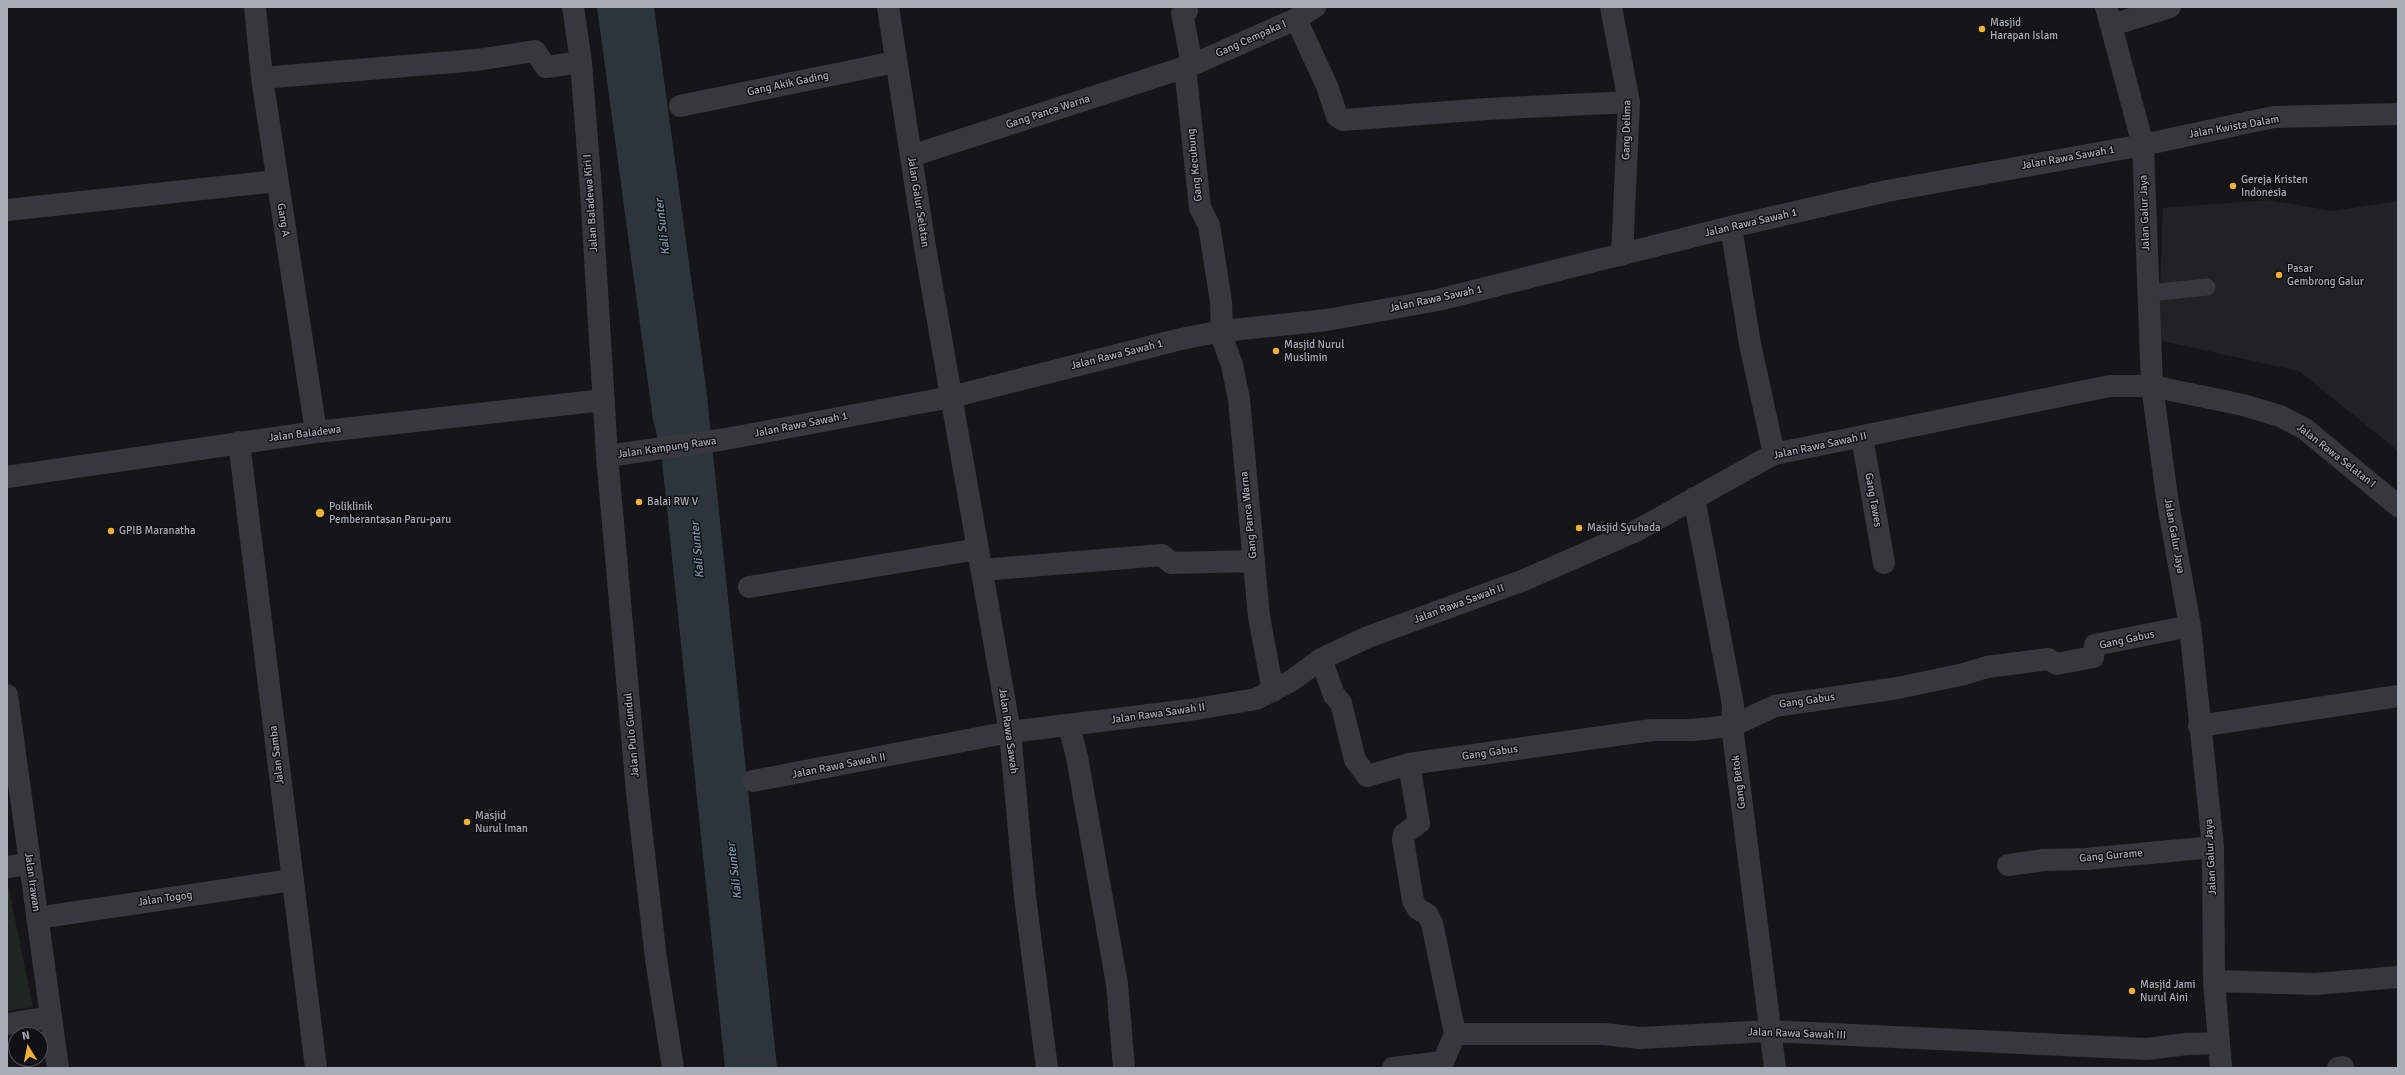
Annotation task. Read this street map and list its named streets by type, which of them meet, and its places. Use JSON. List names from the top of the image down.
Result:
{
  "streets": {
    "street": [
      "Gang Cempaka I",
      "Gang Akik Gading",
      "Gang Panca Warna",
      "Jalan Kwista Dalam",
      "Gang Delima",
      "Jalan Rawa Sawah 1",
      "Gang Kecubung",
      "Jalan Galur Selatan",
      "Jalan Baladewa Kiri I",
      "Jalan Galur Jaya",
      "Gang A",
      "Jalan Baladewa",
      "Jalan Rawa Sawah II",
      "Jalan Kampung Rawa",
      "Jalan Rawa Selatan I",
      "Gang Tawes",
      "Gang Gabus",
      "Jalan Rawa Sawah",
      "Jalan Pulo Gundul",
      "Jalan Samba",
      "Gang Betok",
      "Gang Gurame",
      "Jalan Irawan",
      "Jalan Togog",
      "Jalan Rawa Sawah III"
    ]
  },
  "crossings": [
    ["Gang Cempaka I", "Gang Panca Warna"],
    ["Gang Cempaka I", "Gang Kecubung"],
    ["Gang Akik Gading", "Jalan Galur Selatan"],
    ["Gang Panca Warna", "Jalan Rawa Sawah 1"],
    ["Gang Panca Warna", "Gang Kecubung"],
    ["Gang Panca Warna", "Jalan Galur Selatan"],
    ["Gang Panca Warna", "Jalan Rawa Sawah II"],
    ["Jalan Kwista Dalam", "Jalan Rawa Sawah 1"],
    ["Jalan Kwista Dalam", "Jalan Galur Jaya"],
    ["Gang Delima", "Jalan Rawa Sawah 1"],
    ["Jalan Rawa Sawah 1", "Gang Kecubung"],
    ["Jalan Rawa Sawah 1", "Jalan Galur Selatan"],
    ["Jalan Rawa Sawah 1", "Jalan Galur Jaya"],
    ["Jalan Rawa Sawah 1", "Jalan Kampung Rawa"],
    ["Jalan Rawa Sawah 1", "Jalan Rawa Sawah"],
    ["Jalan Galur Selatan", "Jalan Rawa Sawah"],
    ["Jalan Baladewa Kiri I", "Jalan Baladewa"],
    ["Jalan Baladewa Kiri I", "Jalan Pulo Gundul"],
    ["Jalan Galur Jaya", "Jalan Rawa Sawah II"],
    ["Jalan Galur Jaya", "Jalan Rawa Selatan I"],
    ["Jalan Galur Jaya", "Gang Gabus"],
    ["Jalan Galur Jaya", "Gang Gurame"],
    ["Jalan Galur Jaya", "Jalan Rawa Sawah III"],
    ["Gang A", "Jalan Baladewa"],
    ["Jalan Baladewa", "Jalan Pulo Gundul"],
    ["Jalan Baladewa", "Jalan Samba"],
    ["Jalan Rawa Sawah II", "Jalan Rawa Selatan I"],
    ["Jalan Rawa Sawah II", "Gang Tawes"],
    ["Jalan Rawa Sawah II", "Gang Gabus"],
    ["Jalan Rawa Sawah II", "Jalan Rawa Sawah"],
    ["Jalan Rawa Sawah II", "Gang Betok"],
    ["Jalan Kampung Rawa", "Jalan Pulo Gundul"],
    ["Gang Gabus", "Gang Betok"],
    ["Jalan Samba", "Jalan Togog"],
    ["Gang Betok", "Jalan Rawa Sawah III"],
    ["Jalan Irawan", "Jalan Togog"]
  ],
  "water": ["Kali Sunter"],
  "places": [
    "Masjid Harapan Islam",
    "Gereja Kristen Indonesia",
    "Pasar Gembrong Galur",
    "Masjid Nurul Muslimin",
    "Balai RW V",
    "Poliklinik Pemberantasan Paru-paru",
    "Masjid Syuhada",
    "GPIB Maranatha",
    "Masjid Nurul Iman",
    "Masjid Jami Nurul Aini"
  ],
  "north": "top"
}
